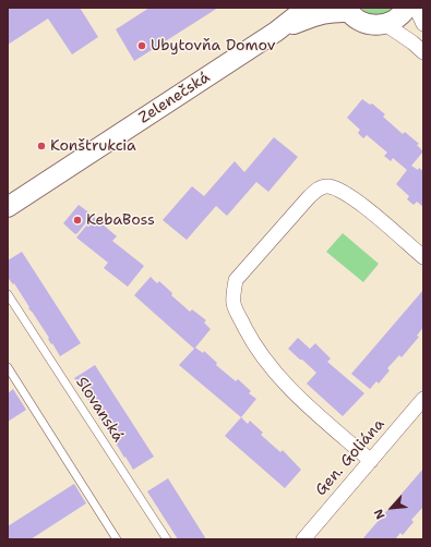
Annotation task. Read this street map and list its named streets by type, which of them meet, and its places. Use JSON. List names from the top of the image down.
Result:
{
  "streets": {
    "street": ["Zelenečská", "Gen. Goliána"],
    "lane": ["Slovanská"]
  },
  "places": ["Ubytovňa Domov", "Konštrukcia", "KebaBoss"],
  "north": "bottom left"
}
